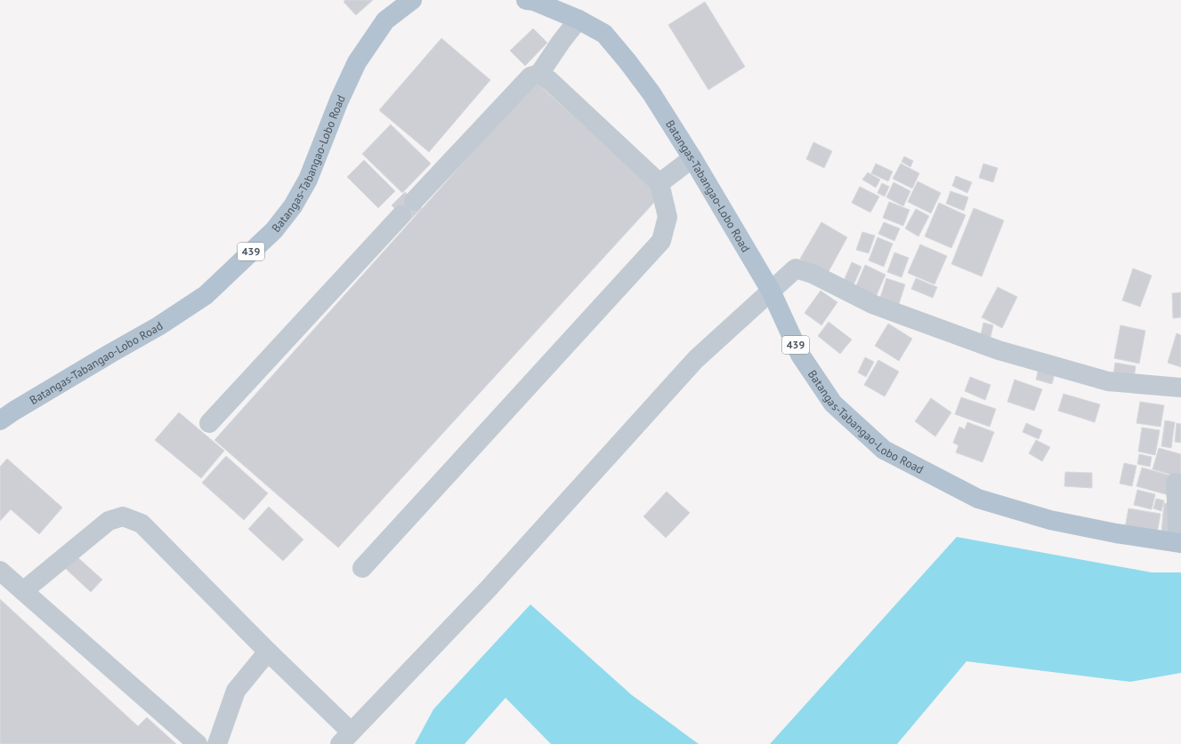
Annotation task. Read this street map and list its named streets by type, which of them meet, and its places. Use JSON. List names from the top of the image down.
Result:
{
  "streets": {
    "main road": ["Batangas-Tabangao-Lobo Road", "439"]
  }
}
